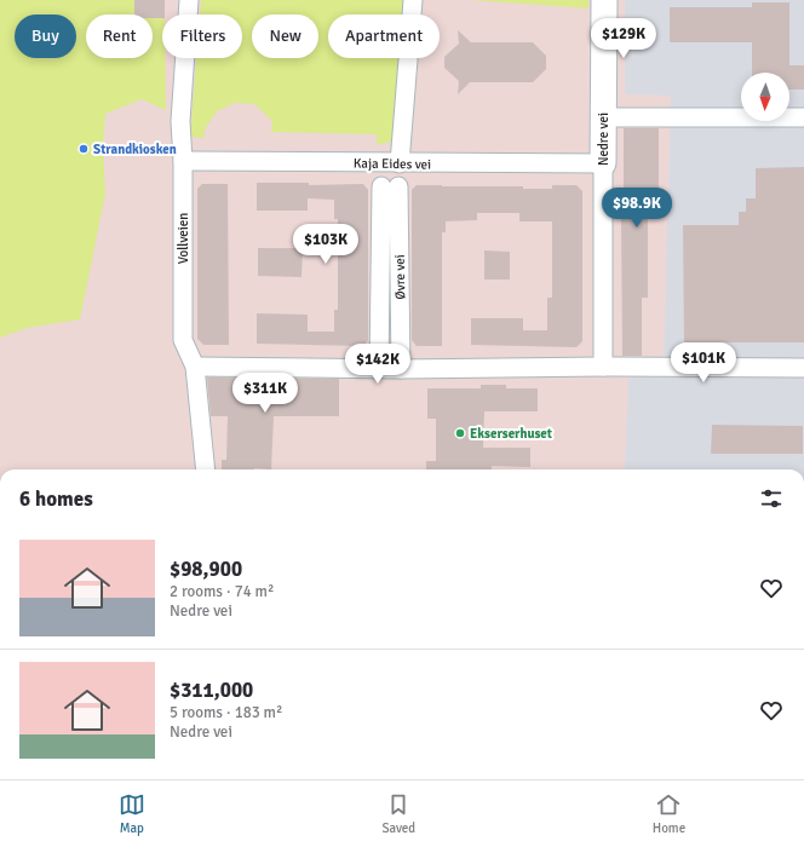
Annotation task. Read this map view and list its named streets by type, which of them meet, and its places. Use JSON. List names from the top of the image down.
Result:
{
  "streets": {
    "main road": ["Nedre vei"],
    "street": ["Kaja Eides vei", "Vollveien", "Øvre vei"]
  },
  "crossings": [
    ["Nedre vei", "Kaja Eides vei"],
    ["Kaja Eides vei", "Vollveien"]
  ],
  "places": ["Strandkiosken", "Ekserserhuset"],
  "north": "bottom",
  "page": {
    "chip": [
      "Buy",
      "Rent",
      "Filters",
      "New",
      "Apartment"
    ],
    "price": [
      "$129K",
      "$98.9K",
      "$103K",
      "$101K",
      "$142K",
      "$311K"
    ],
    "heading": "6 homes",
    "list": [
      {
        "name": "$98,900",
        "note": "2 rooms · 74 m² · Nedre vei"
      },
      {
        "name": "$311,000",
        "note": "5 rooms · 183 m² · Nedre vei"
      }
    ],
    "tabs": ["Map", "Saved", "Home"]
  }
}
